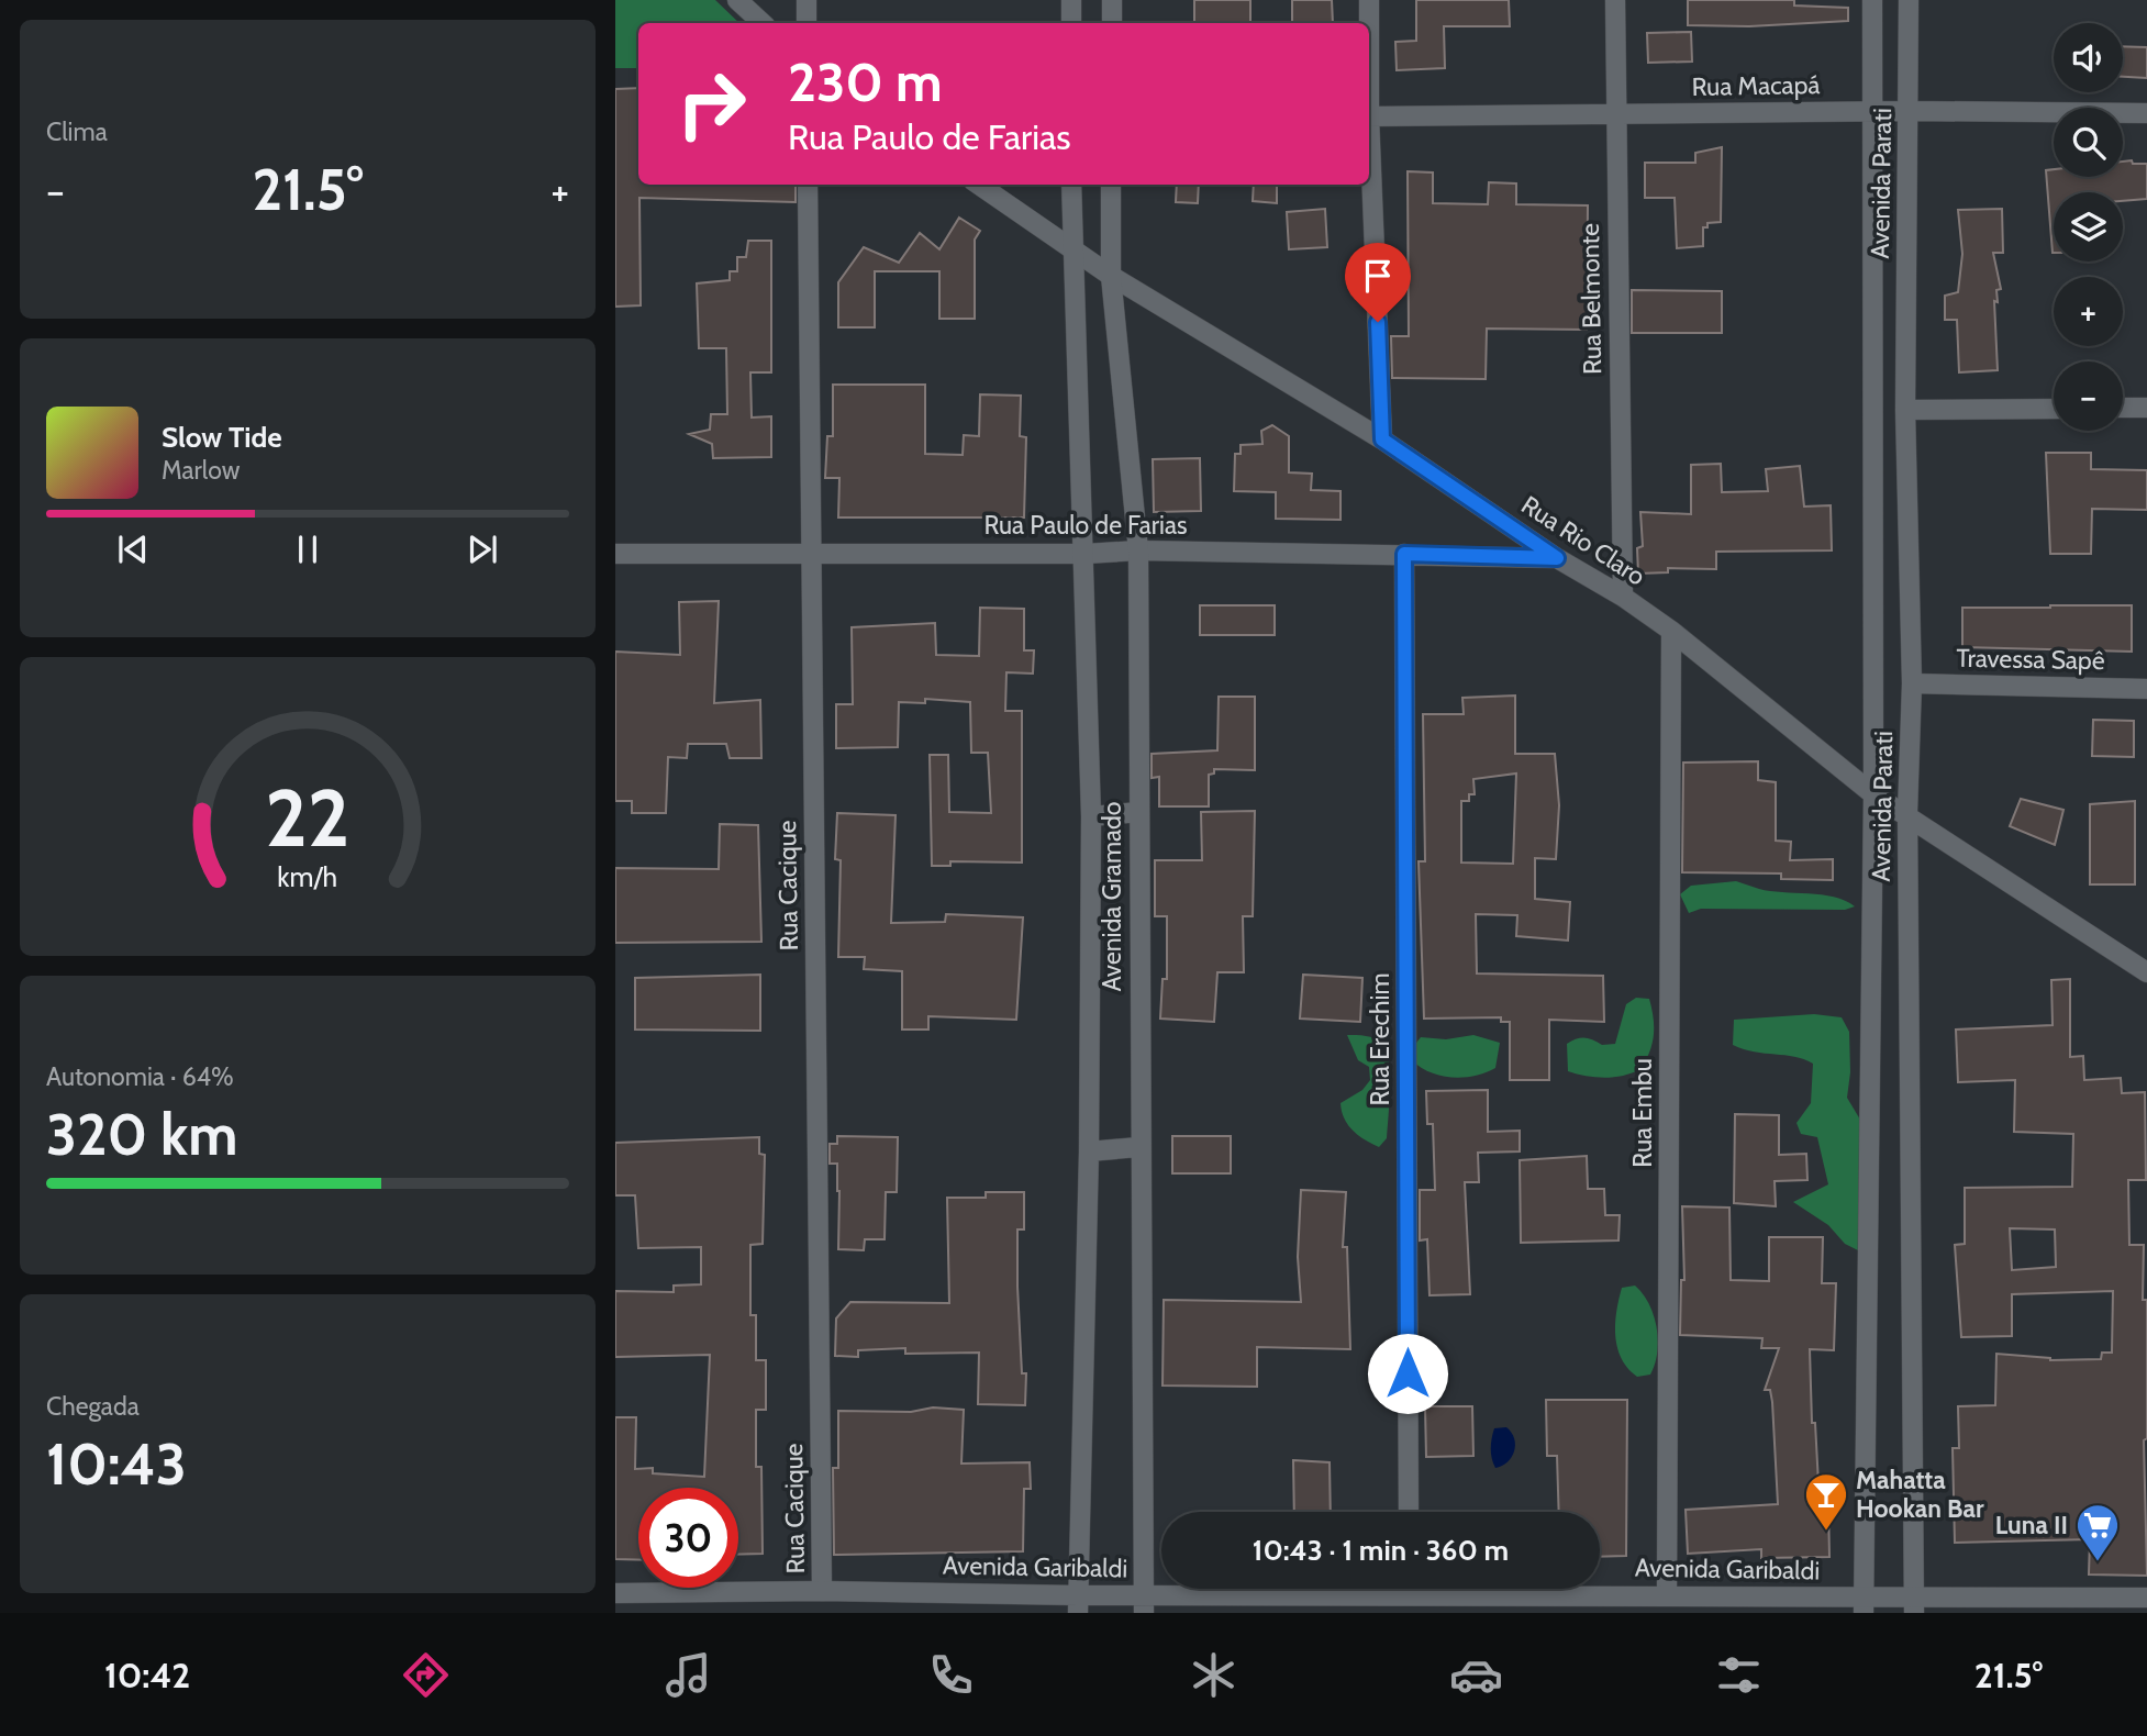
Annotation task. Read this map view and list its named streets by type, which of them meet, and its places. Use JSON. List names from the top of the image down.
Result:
{
  "streets": {
    "street": [
      "Rua Macapá",
      "Avenida Parati",
      "Rua Belmonte",
      "Rua Paulo de Farias",
      "Rua Rio Claro",
      "Travessa Sapê",
      "Rua Cacique",
      "Avenida Gramado",
      "Rua Erechim",
      "Rua Embu",
      "Avenida Garibaldi"
    ]
  },
  "crossings": [
    ["Rua Macapá", "Avenida Parati"],
    ["Rua Macapá", "Rua Belmonte"],
    ["Avenida Parati", "Rua Rio Claro"],
    ["Avenida Parati", "Travessa Sapê"],
    ["Avenida Parati", "Avenida Garibaldi"],
    ["Rua Belmonte", "Rua Rio Claro"],
    ["Rua Paulo de Farias", "Rua Rio Claro"],
    ["Rua Paulo de Farias", "Rua Cacique"],
    ["Rua Paulo de Farias", "Avenida Gramado"],
    ["Rua Paulo de Farias", "Rua Erechim"],
    ["Rua Rio Claro", "Avenida Gramado"],
    ["Rua Rio Claro", "Rua Embu"],
    ["Rua Cacique", "Avenida Garibaldi"],
    ["Avenida Gramado", "Avenida Garibaldi"],
    ["Rua Embu", "Avenida Garibaldi"]
  ],
  "places": {
    "bar": ["Mahatta Hookan Bar"],
    "supermarket": ["Luna II"]
  },
  "page": {
    "tile": [
      "Clima",
      ["Autonomia · 64%", "320 km"],
      ["Chegada", "10:43"]
    ],
    "map_buttons": ["+", "−"],
    "turn": ["230 m", "Rua Paulo de Farias"],
    "heat": ["−", "21.5°", "+"],
    "song": ["Slow Tide", "Marlow"],
    "limit": "30",
    "trip": "10:43 · 1 min · 360 m",
    "tabs": ["10:42", "21.5°"],
    "gauge": ["22", "km/h"]
  }
}
